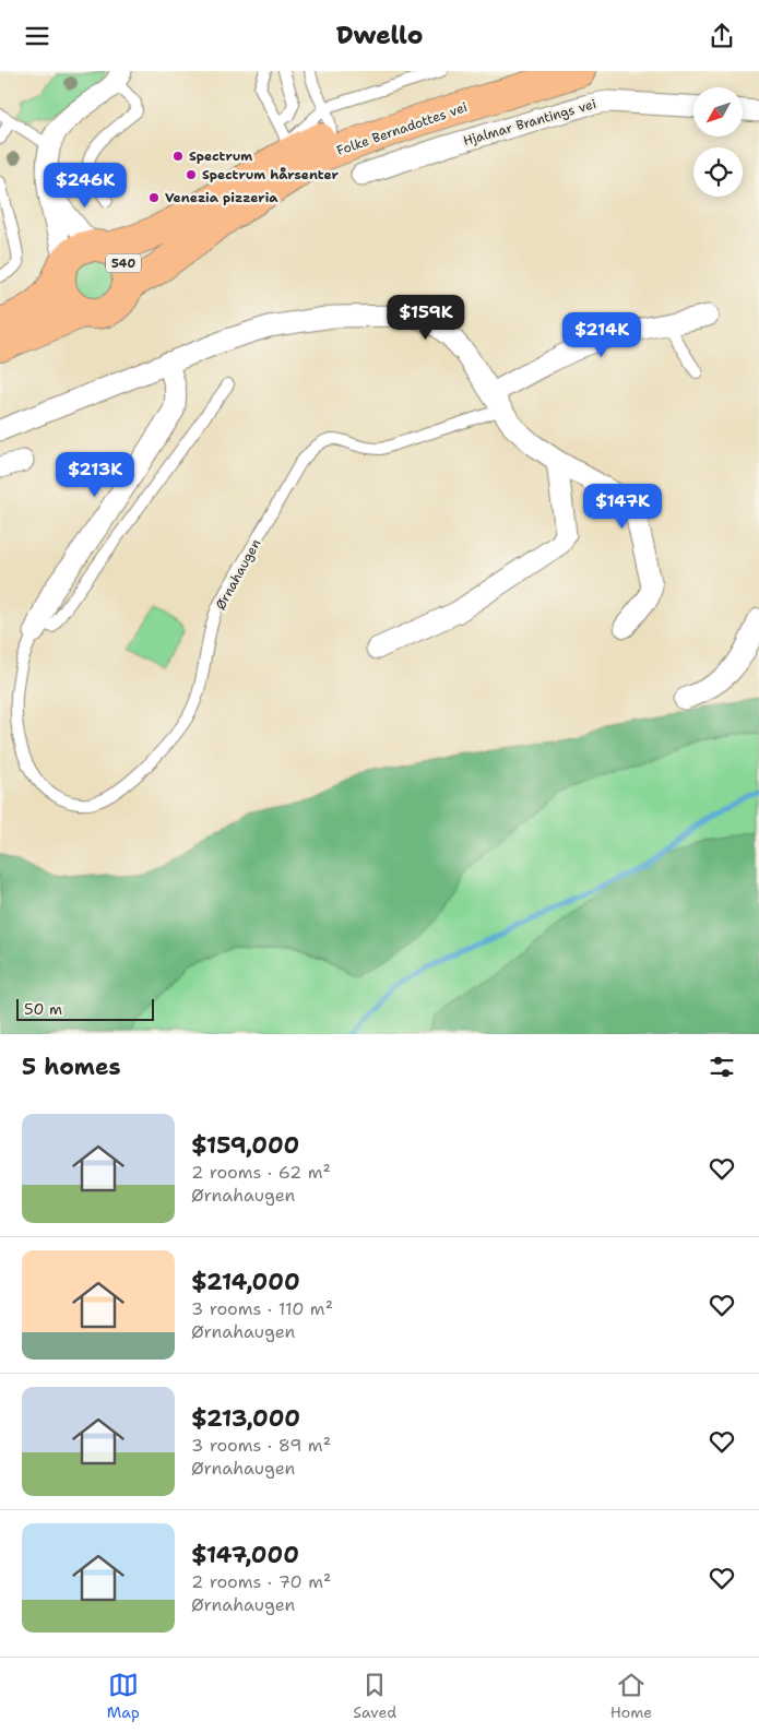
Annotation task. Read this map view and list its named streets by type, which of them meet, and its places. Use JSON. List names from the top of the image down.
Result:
{
  "streets": {
    "main road": ["Folke Bernadottes vei", "540"],
    "street": ["Hjalmar Brantings vei", "Ørnahaugen"]
  },
  "crossings": [
    ["Folke Bernadottes vei", "540"]
  ],
  "places": ["Spectrum", "Spectrum hårsenter", "Venezia pizzeria"],
  "scale_bar": "50 m",
  "north": "bottom left",
  "page": {
    "header": "Dwello",
    "price": [
      "$246K",
      "$159K",
      "$214K",
      "$213K",
      "$147K"
    ],
    "scale": "50 m",
    "heading": "5 homes",
    "list": [
      {
        "name": "$159,000",
        "note": "2 rooms · 62 m² · Ørnahaugen"
      },
      {
        "name": "$214,000",
        "note": "3 rooms · 110 m² · Ørnahaugen"
      },
      {
        "name": "$213,000",
        "note": "3 rooms · 89 m² · Ørnahaugen"
      },
      {
        "name": "$147,000",
        "note": "2 rooms · 70 m² · Ørnahaugen"
      }
    ],
    "tabs": ["Map", "Saved", "Home"]
  }
}
